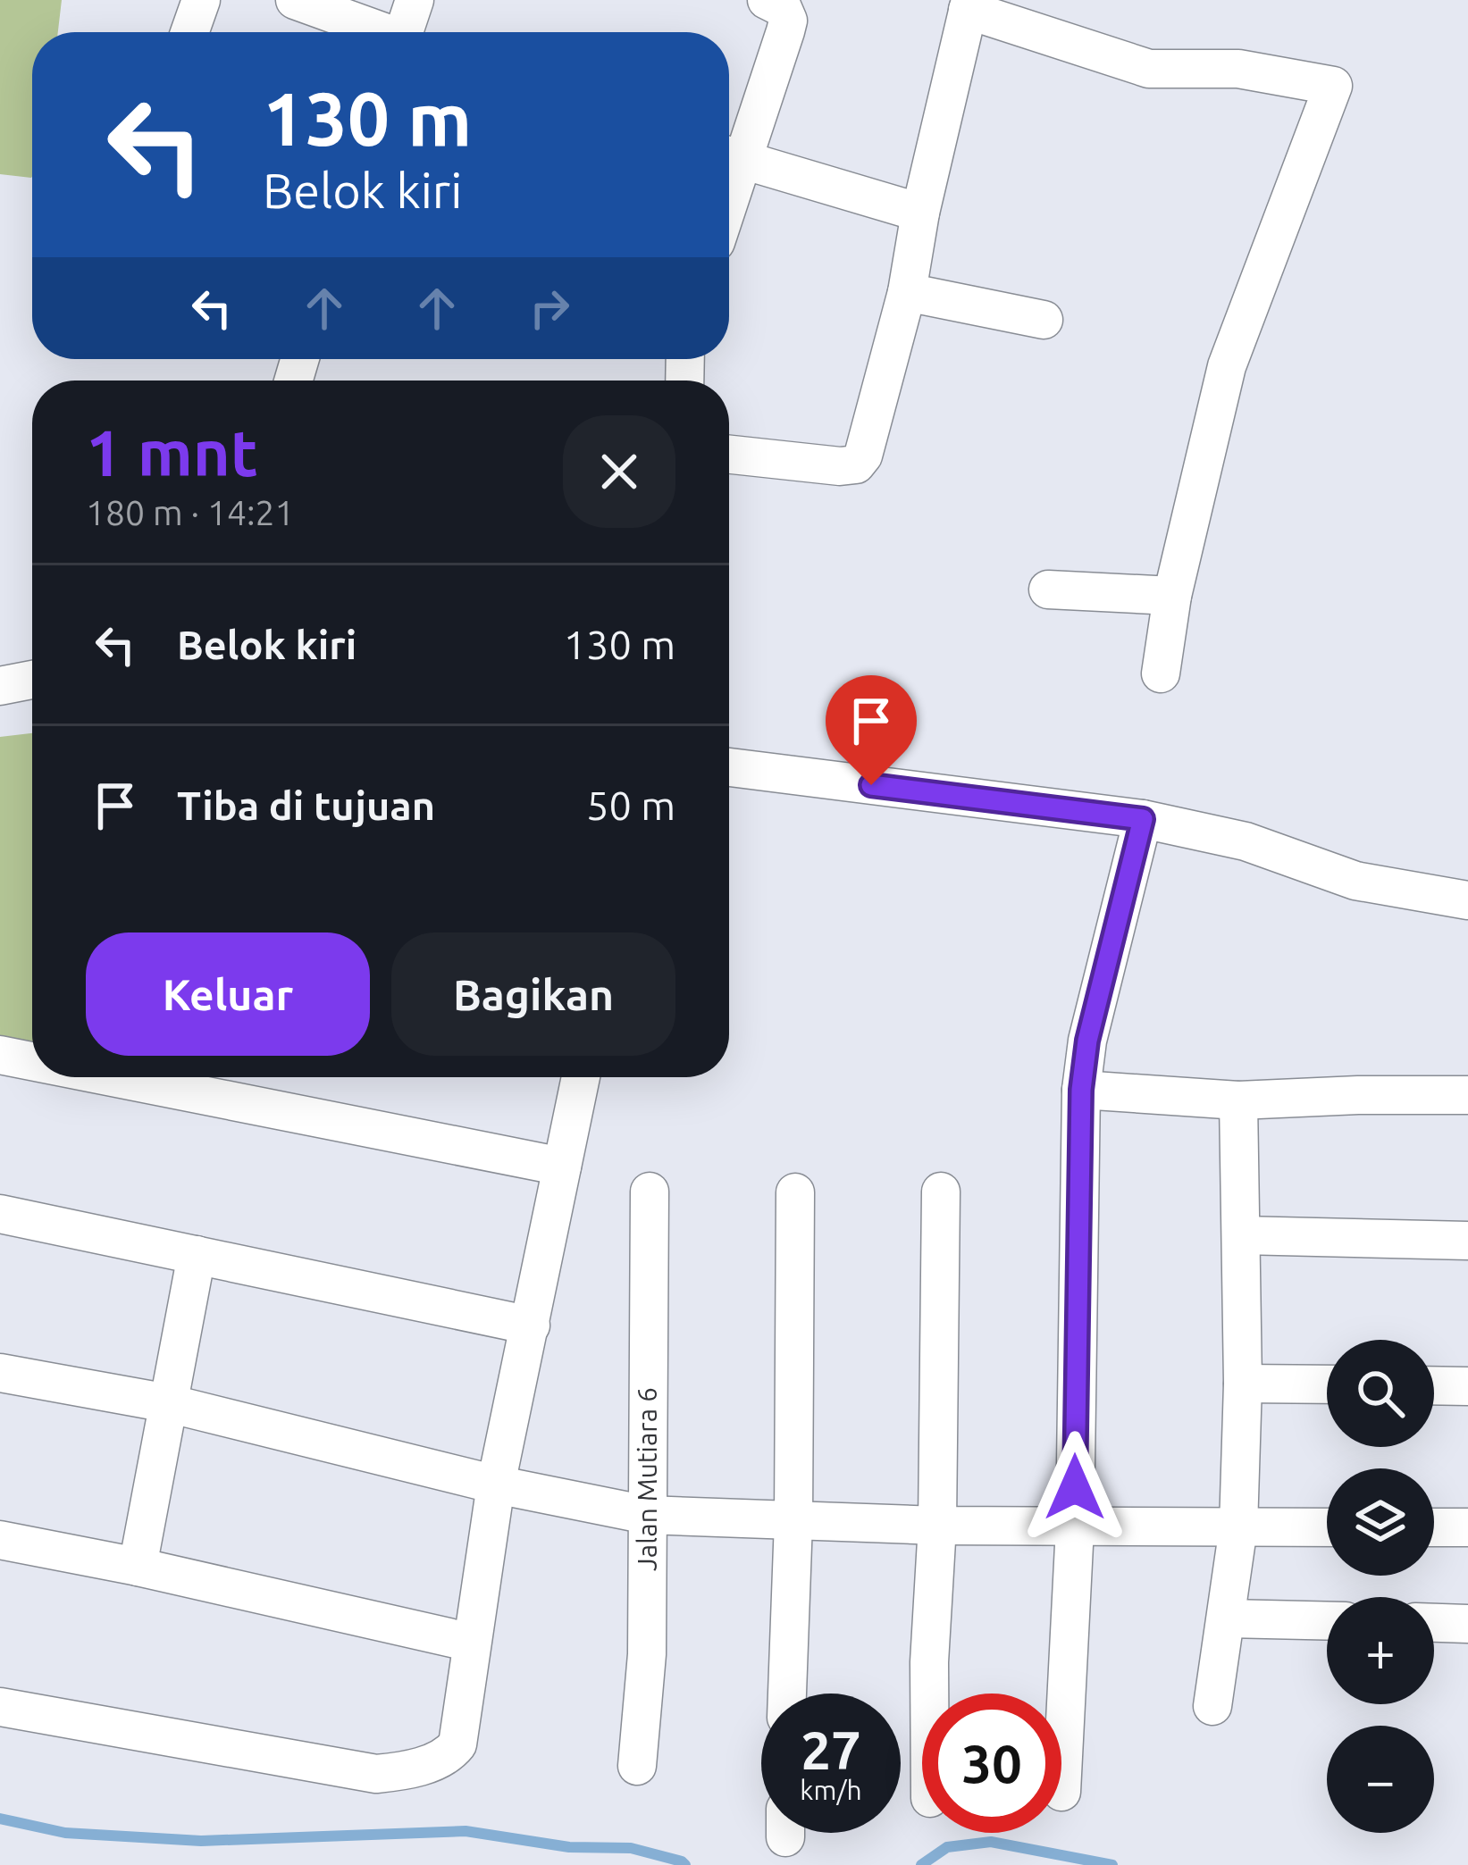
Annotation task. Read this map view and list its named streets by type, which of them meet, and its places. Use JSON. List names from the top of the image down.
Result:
{
  "streets": {
    "street": ["Jalan Mutiara 6"]
  },
  "page": {
    "turn": ["130 m", "Belok kiri"],
    "heading": ["1 mnt", "180 m · 14:21"],
    "list": [
      {
        "name": "Belok kiri",
        "value": "130 m"
      },
      {
        "name": "Tiba di tujuan",
        "value": "50 m"
      }
    ],
    "buttons": ["Keluar", "Bagikan"],
    "map_buttons": ["+", "−"],
    "speed": "27 km/h",
    "limit": "30"
  }
}
